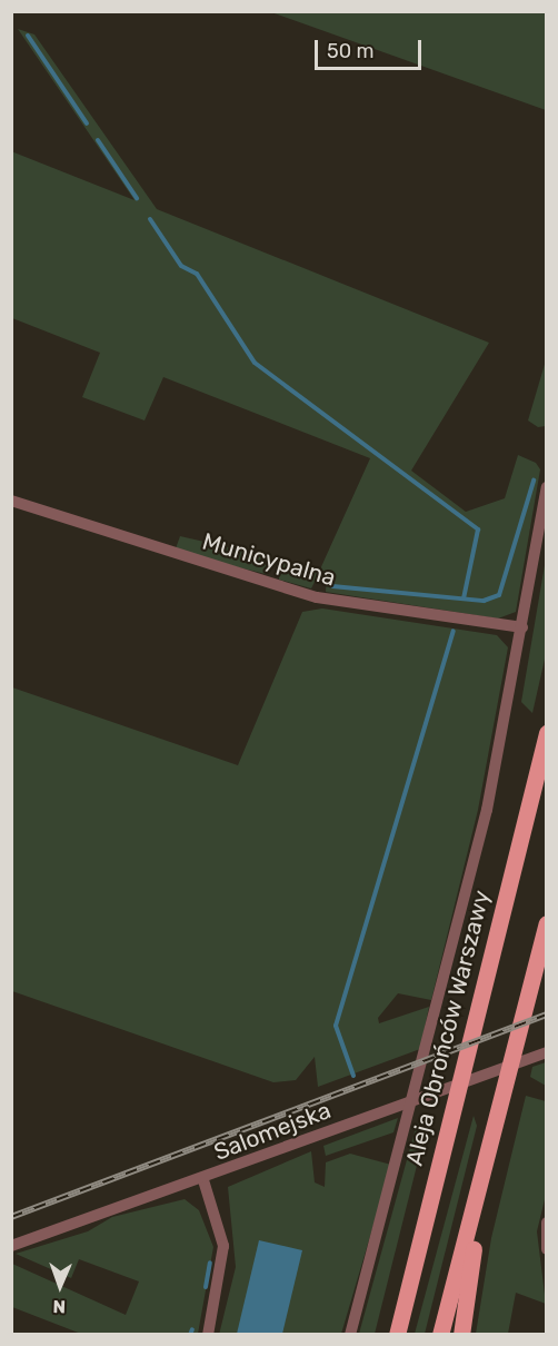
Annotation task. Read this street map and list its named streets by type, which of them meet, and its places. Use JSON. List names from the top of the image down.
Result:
{
  "streets": {
    "main road": ["Aleja Obrońców Warszawy"],
    "street": ["Municypalna", "Salomejska"]
  },
  "scale_bar": "50 m",
  "north": "bottom"
}
